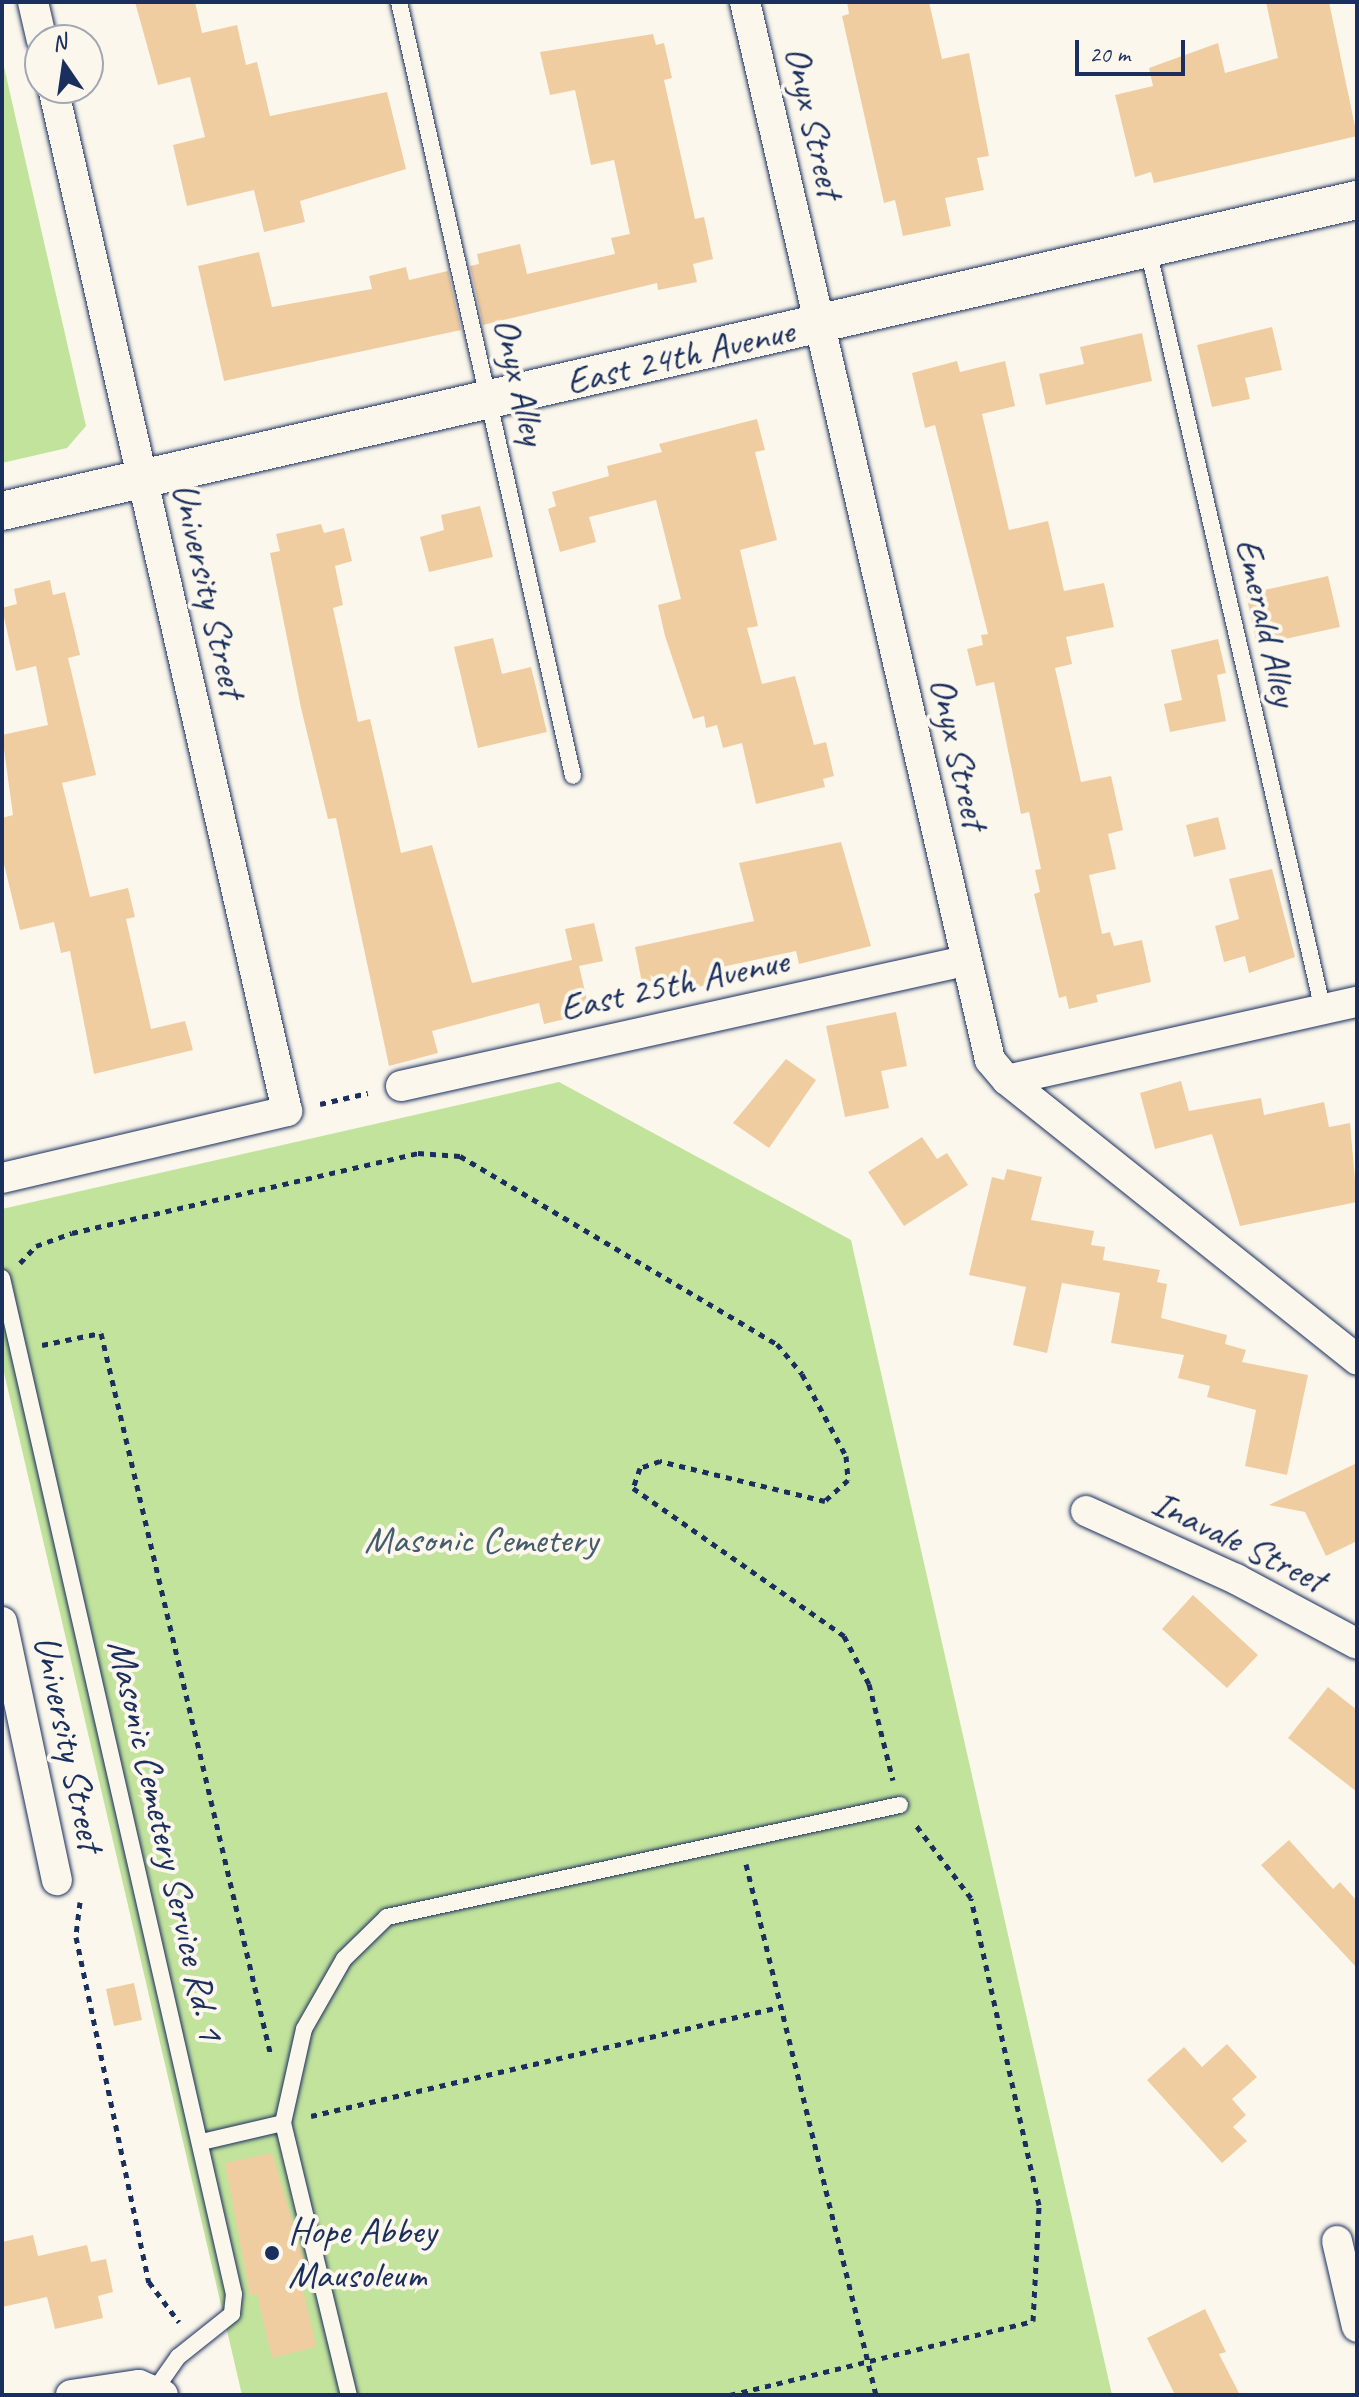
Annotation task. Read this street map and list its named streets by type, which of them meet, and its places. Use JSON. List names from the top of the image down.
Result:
{
  "streets": {
    "street": [
      "Onyx Street",
      "East 24th Avenue",
      "University Street",
      "East 25th Avenue",
      "Inavale Street"
    ],
    "lane": ["Onyx Alley", "Emerald Alley", "Masonic Cemetery Service Rd. 1"]
  },
  "crossings": [
    ["Onyx Street", "East 24th Avenue"],
    ["Onyx Street", "East 25th Avenue"],
    ["East 24th Avenue", "Onyx Alley"],
    ["East 24th Avenue", "University Street"],
    ["East 24th Avenue", "Emerald Alley"]
  ],
  "parks": ["Masonic Cemetery"],
  "places": ["Hope Abbey Mausoleum"],
  "scale_bar": "20 m",
  "north": "top"
}
